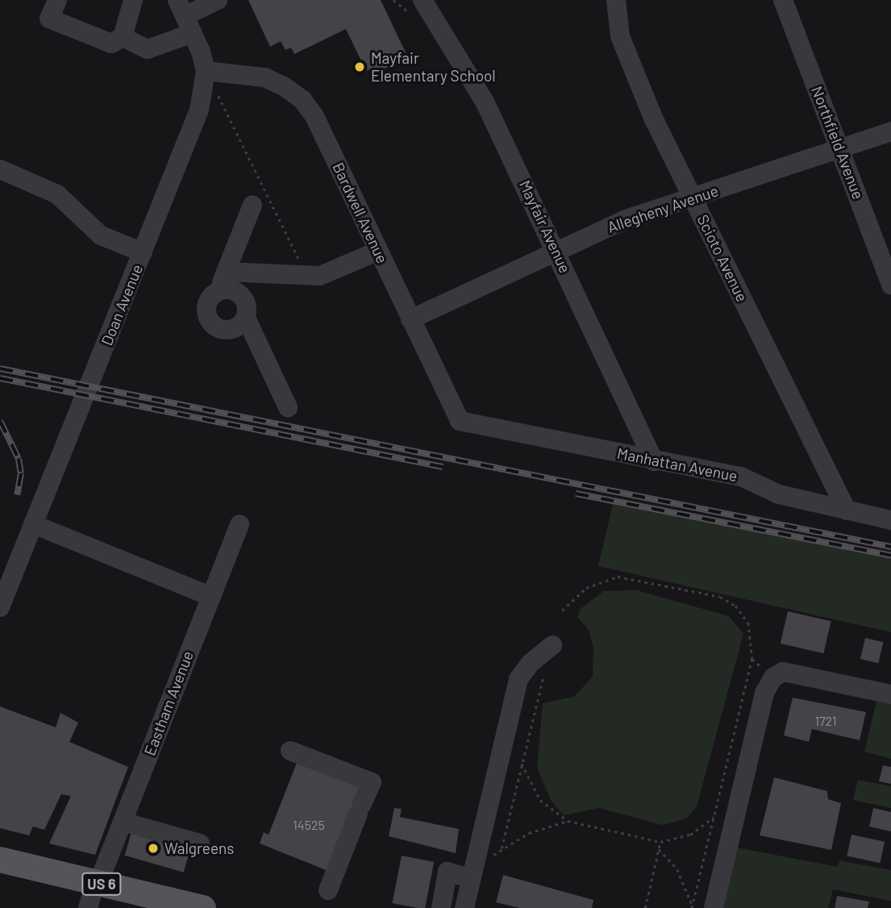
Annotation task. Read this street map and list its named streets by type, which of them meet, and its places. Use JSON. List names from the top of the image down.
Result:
{
  "streets": {
    "main road": ["US 6"],
    "street": [
      "Northfield Avenue",
      "Allegheny Avenue",
      "Bardwell Avenue",
      "Mayfair Avenue",
      "Scioto Avenue",
      "Doan Avenue",
      "Manhattan Avenue",
      "Eastham Avenue"
    ]
  },
  "crossings": [
    ["Northfield Avenue", "Allegheny Avenue"],
    ["Allegheny Avenue", "Bardwell Avenue"],
    ["Allegheny Avenue", "Mayfair Avenue"],
    ["Allegheny Avenue", "Scioto Avenue"],
    ["Bardwell Avenue", "Doan Avenue"],
    ["Bardwell Avenue", "Manhattan Avenue"],
    ["Mayfair Avenue", "Manhattan Avenue"],
    ["Scioto Avenue", "Manhattan Avenue"],
    ["Eastham Avenue", "US 6"]
  ],
  "places": ["Mayfair Elementary School", "Walgreens"],
  "house_numbers": ["1721", "14525"]
}
